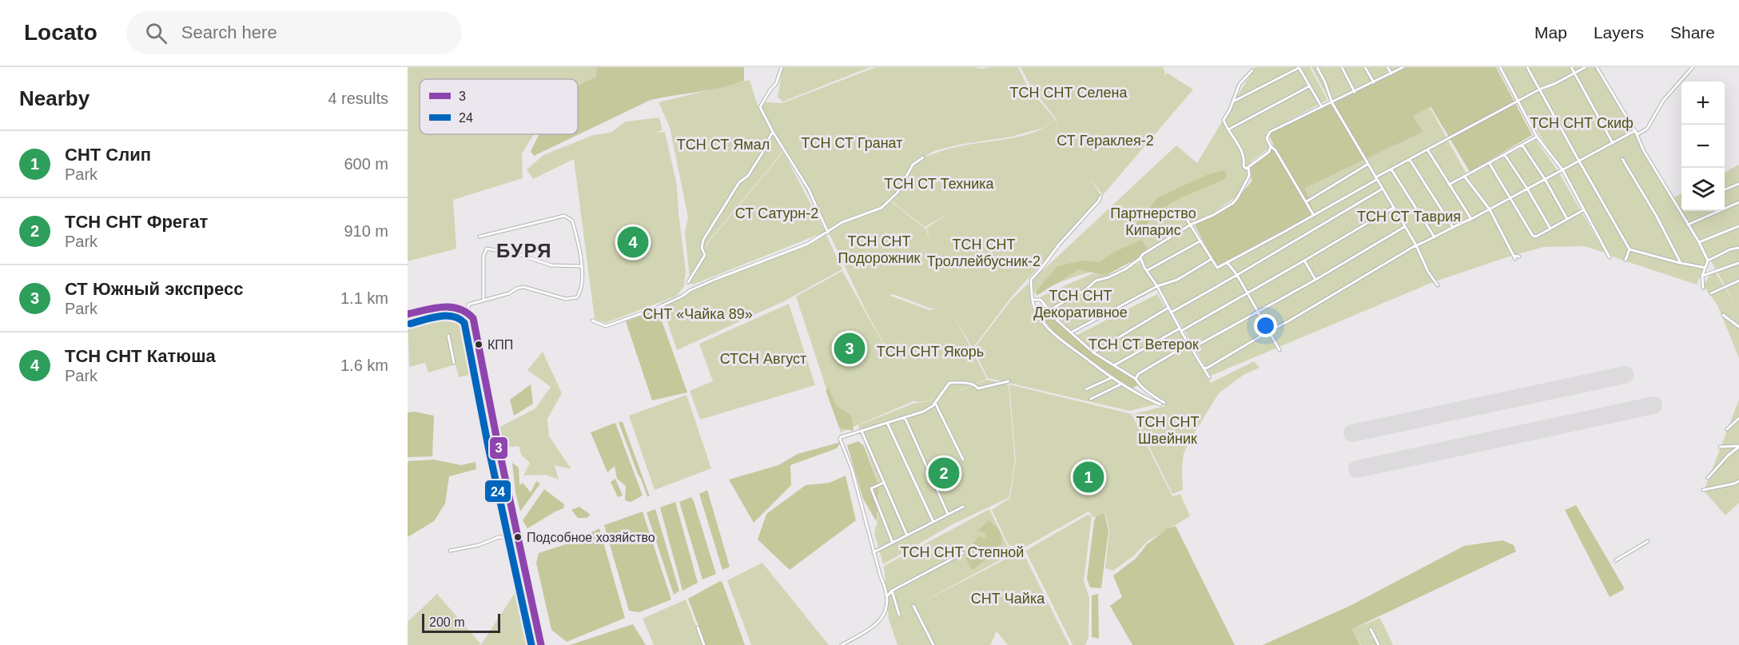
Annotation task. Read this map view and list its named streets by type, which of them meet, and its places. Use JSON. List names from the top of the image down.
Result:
{
  "districts": ["БУРЯ"],
  "parks": [
    "ТСН СНТ Селена",
    "ТСН СНТ Скиф",
    "СТ Гераклея-2",
    "ТСН СТ Гранат",
    "ТСН СТ Ямал",
    "ТСН СТ Техника",
    "СТ Сатурн-2",
    "Партнерство Кипарис",
    "ТСН СТ Таврия",
    "ТСН СНТ Подорожник",
    "ТСН СНТ Троллейбусник-2",
    "ТСН СНТ Декоративное",
    "СНТ «Чайка 89»",
    "ТСН СТ Ветерок",
    "ТСН СНТ Якорь",
    "СТСН Август",
    "ТСН СНТ Швейник",
    "ТСН СНТ Степной",
    "СНТ Чайка"
  ],
  "places": ["КПП", "Подсобное хозяйство"],
  "lines": ["transit line 3", "transit line 24"],
  "legend": ["3", "24"],
  "scale_bar": "200 m",
  "page": {
    "header": "Locato",
    "search": "Search here",
    "nav": ["Map", "Layers", "Share"],
    "heading": ["Nearby", "4 results"],
    "map_buttons": ["+", "−"],
    "list": [
      {
        "mark": "1",
        "name": "СНТ Слип",
        "note": "Park",
        "value": "600 m"
      },
      {
        "mark": "2",
        "name": "ТСН СНТ Фрегат",
        "note": "Park",
        "value": "910 m"
      },
      {
        "mark": "3",
        "name": "СТ Южный экспресс",
        "note": "Park",
        "value": "1.1 km"
      },
      {
        "mark": "4",
        "name": "ТСН СНТ Катюша",
        "note": "Park",
        "value": "1.6 km"
      }
    ],
    "pins": [
      "4",
      "3",
      "2",
      "1"
    ],
    "scale": "200 m"
  }
}
